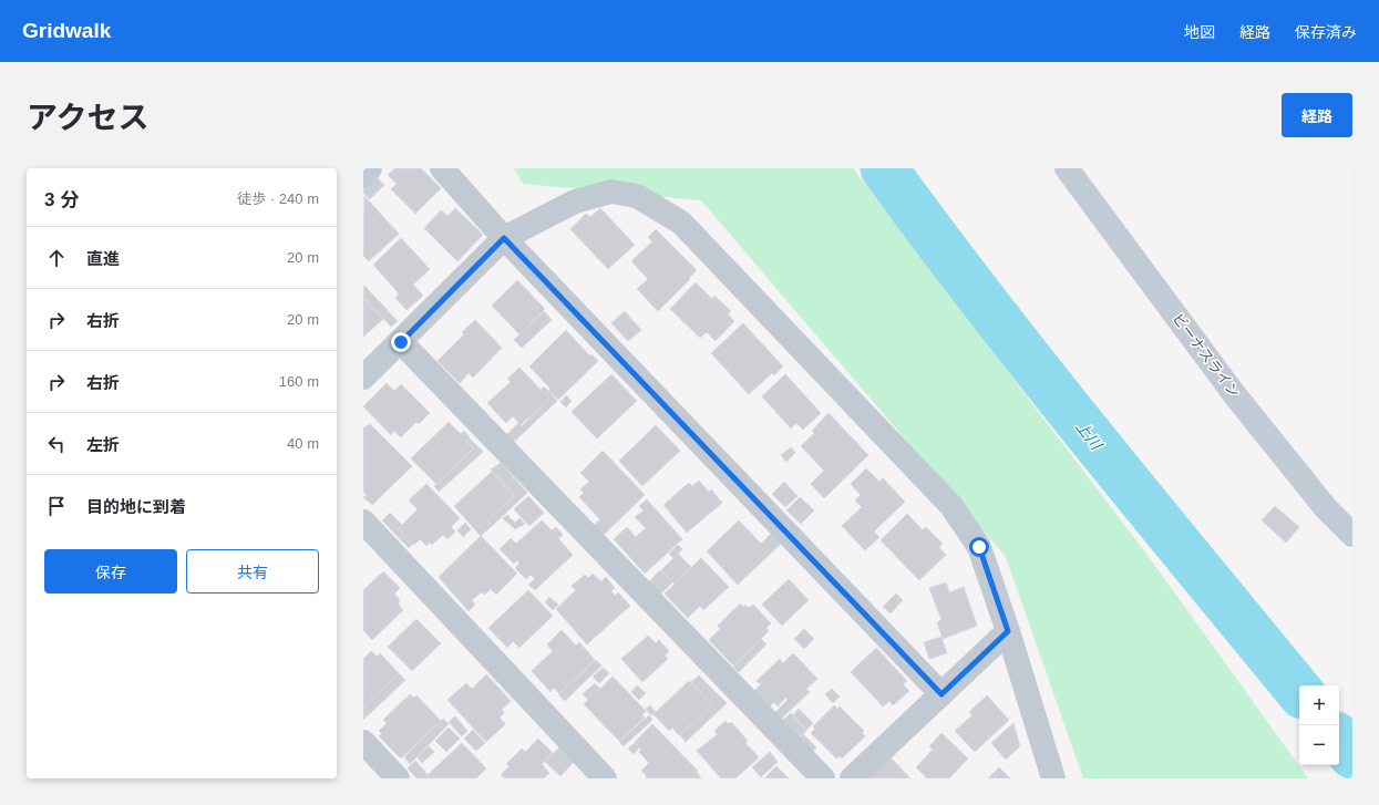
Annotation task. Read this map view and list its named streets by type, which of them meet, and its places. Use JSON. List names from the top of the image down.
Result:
{
  "streets": {
    "main road": ["ビーナスライン"]
  },
  "water": ["上川"],
  "page": {
    "header": "Gridwalk",
    "nav": ["地図", "経路", "保存済み"],
    "title": "アクセス",
    "buttons": [
      "経路",
      ["保存", "共有"]
    ],
    "heading": ["3 分", "徒歩 · 240 m"],
    "list": [
      ["直進", "20 m"],
      ["右折", "20 m"],
      ["右折", "160 m"],
      ["左折", "40 m"],
      "目的地に到着"
    ],
    "map_buttons": ["+", "−"]
  }
}
